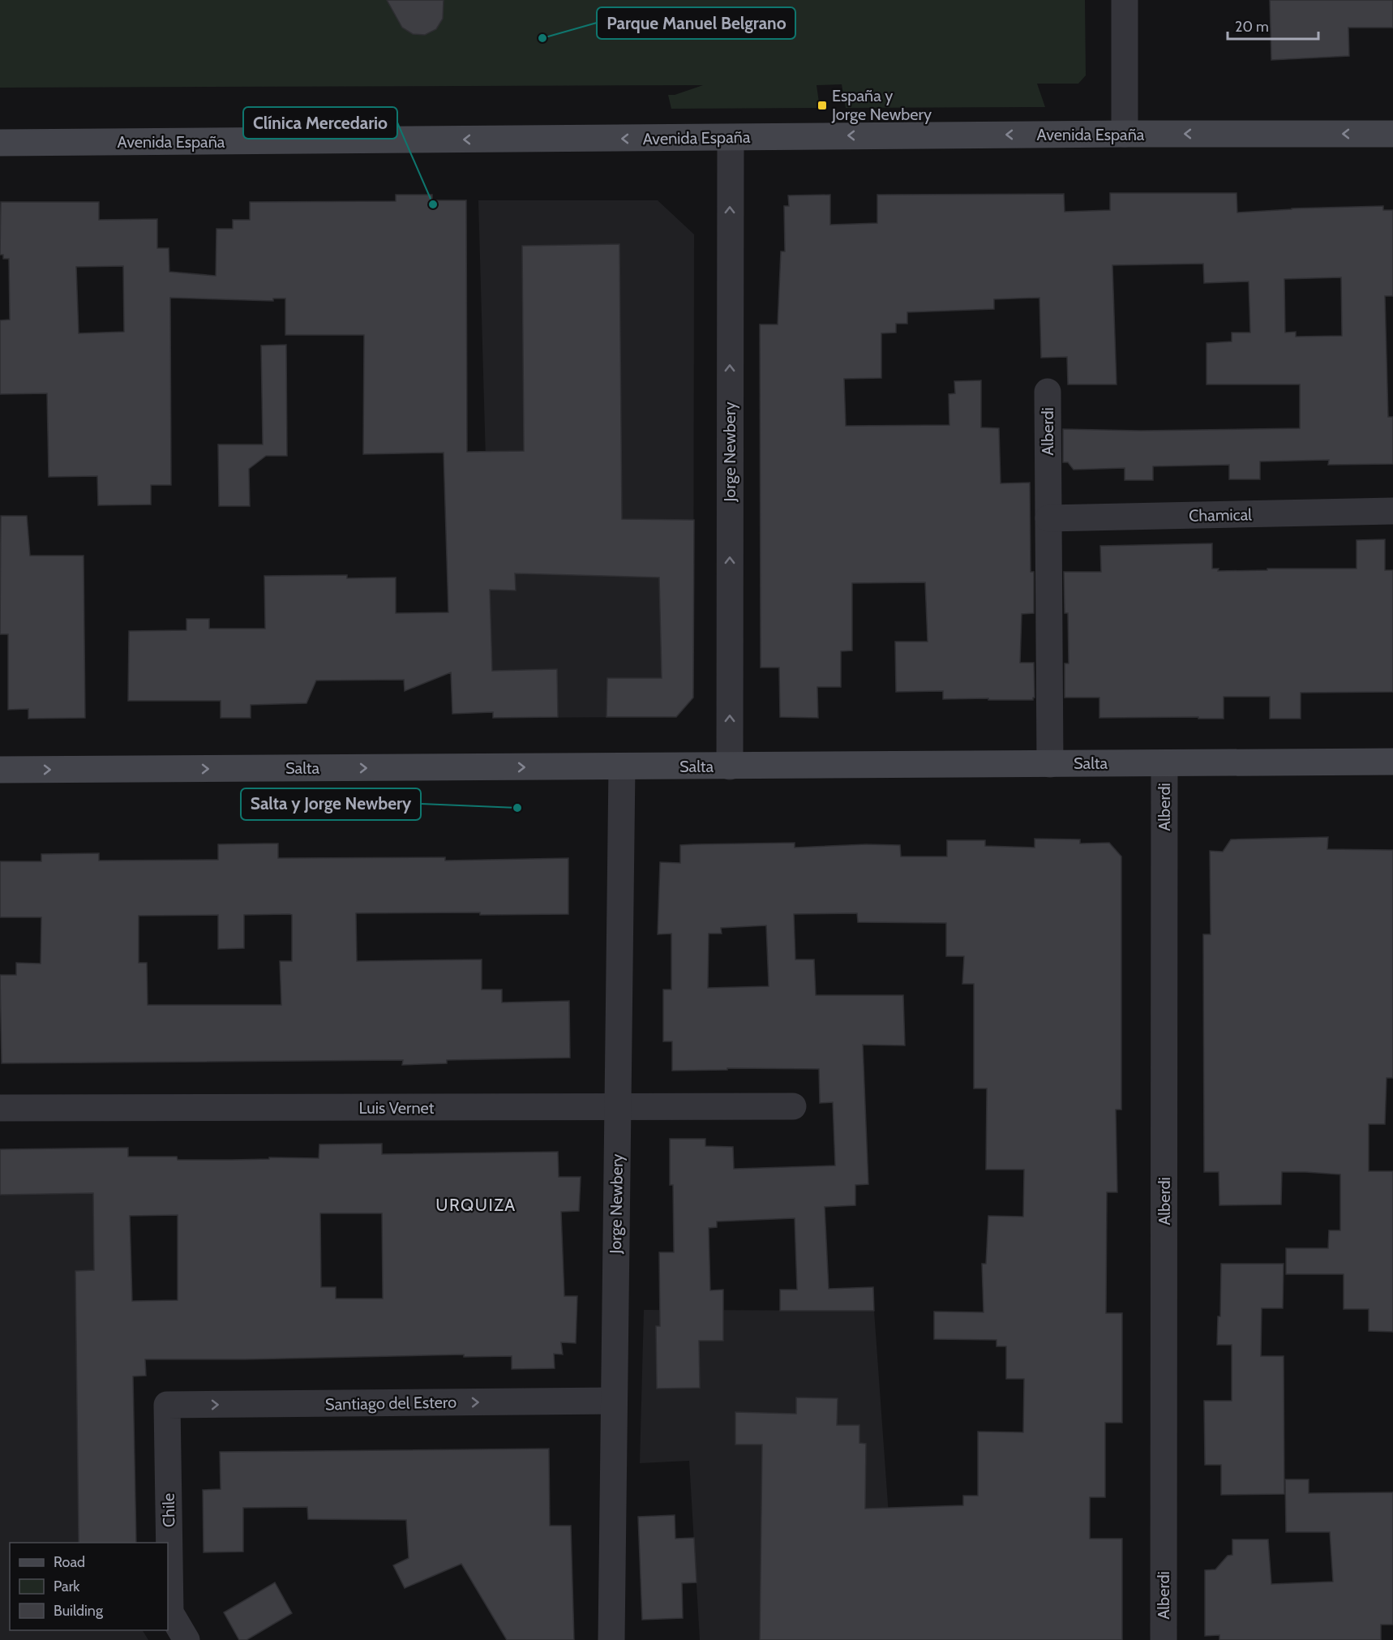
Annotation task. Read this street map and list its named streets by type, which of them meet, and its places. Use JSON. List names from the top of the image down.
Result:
{
  "streets": {
    "main road": ["Avenida España", "Salta"],
    "street": [
      "Alberdi",
      "Jorge Newbery",
      "Chamical",
      "Luis Vernet",
      "Santiago del Estero",
      "Chile"
    ]
  },
  "crossings": [
    ["Avenida España", "Jorge Newbery"],
    ["Alberdi", "Chamical"],
    ["Alberdi", "Salta"],
    ["Jorge Newbery", "Salta"],
    ["Jorge Newbery", "Luis Vernet"],
    ["Jorge Newbery", "Santiago del Estero"],
    ["Santiago del Estero", "Chile"]
  ],
  "one_way": [
    "Avenida España",
    "Jorge Newbery",
    "Salta",
    "Santiago del Estero"
  ],
  "districts": ["URQUIZA"],
  "places": {
    "other": ["Parque Manuel Belgrano", "Clínica Mercedario", "Salta y Jorge Newbery"],
    "transit": ["España y Jorge Newbery"]
  },
  "legend": ["Road", "Park", "Building"],
  "scale_bar": "20 m"
}
